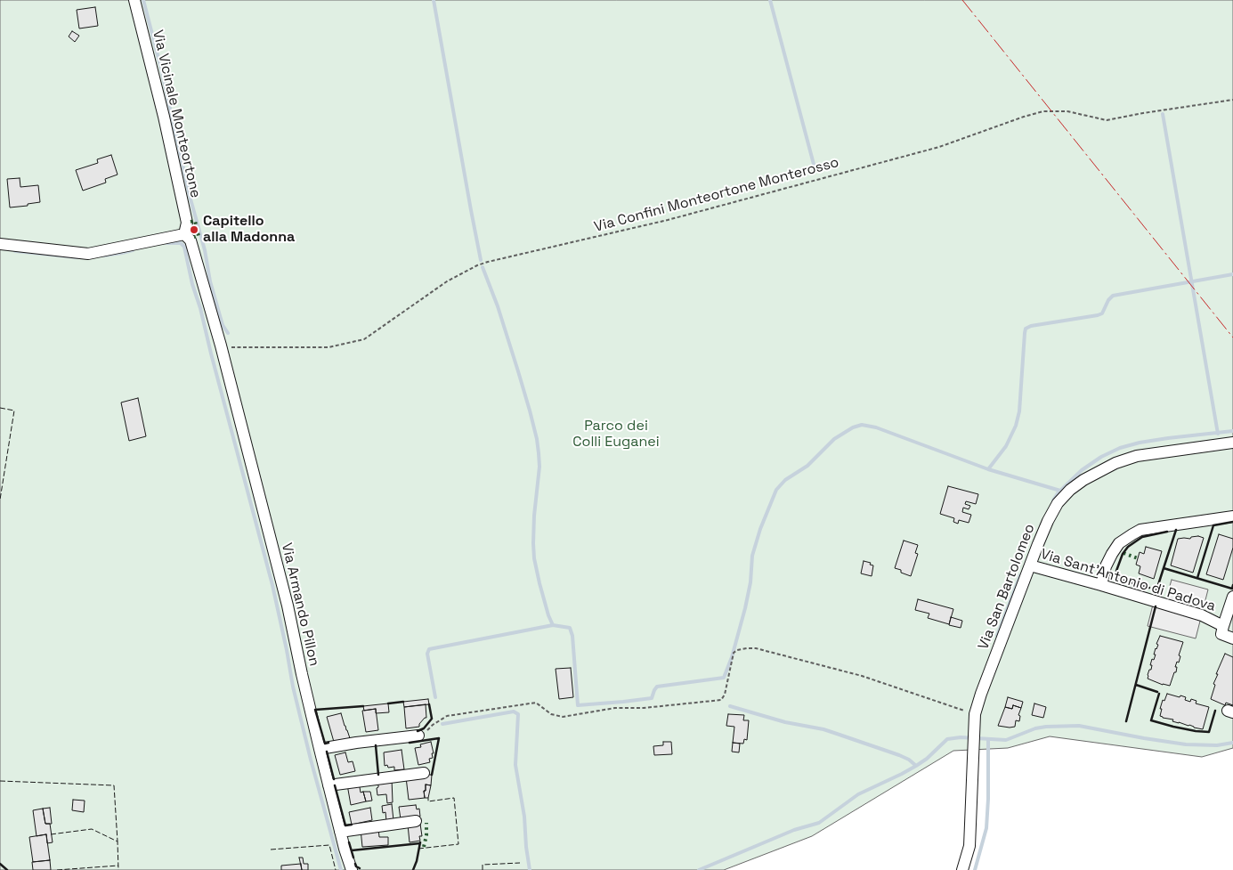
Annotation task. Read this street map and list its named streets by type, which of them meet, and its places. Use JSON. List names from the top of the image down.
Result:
{
  "streets": {
    "street": [
      "Via Vicinale Monteortone",
      "Via Sant'Antonio di Padova",
      "Via San Bartolomeo",
      "Via Armando Pillon"
    ],
    "path": ["Via Confini Monteortone Monterosso"]
  },
  "crossings": [
    ["Via Vicinale Monteortone", "Via Armando Pillon"],
    ["Via Confini Monteortone Monterosso", "Via Armando Pillon"],
    ["Via Sant'Antonio di Padova", "Via San Bartolomeo"]
  ],
  "parks": ["Parco dei Colli Euganei"],
  "places": ["Capitello alla Madonna"]
}
